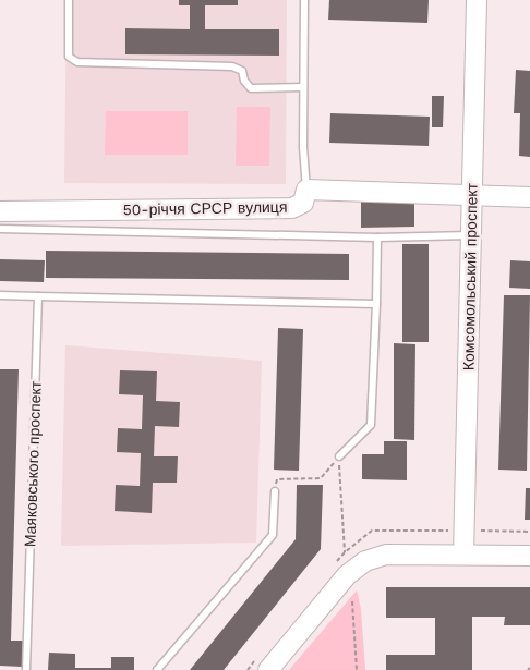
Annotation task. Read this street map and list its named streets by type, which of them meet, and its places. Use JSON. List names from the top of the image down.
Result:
{
  "streets": {
    "street": ["50-річчя СРСР вулиця", "Комсомольський проспект"],
    "lane": ["Маяковського проспект"]
  },
  "crossings": [
    ["50-річчя СРСР вулиця", "Комсомольський проспект"]
  ]
}
